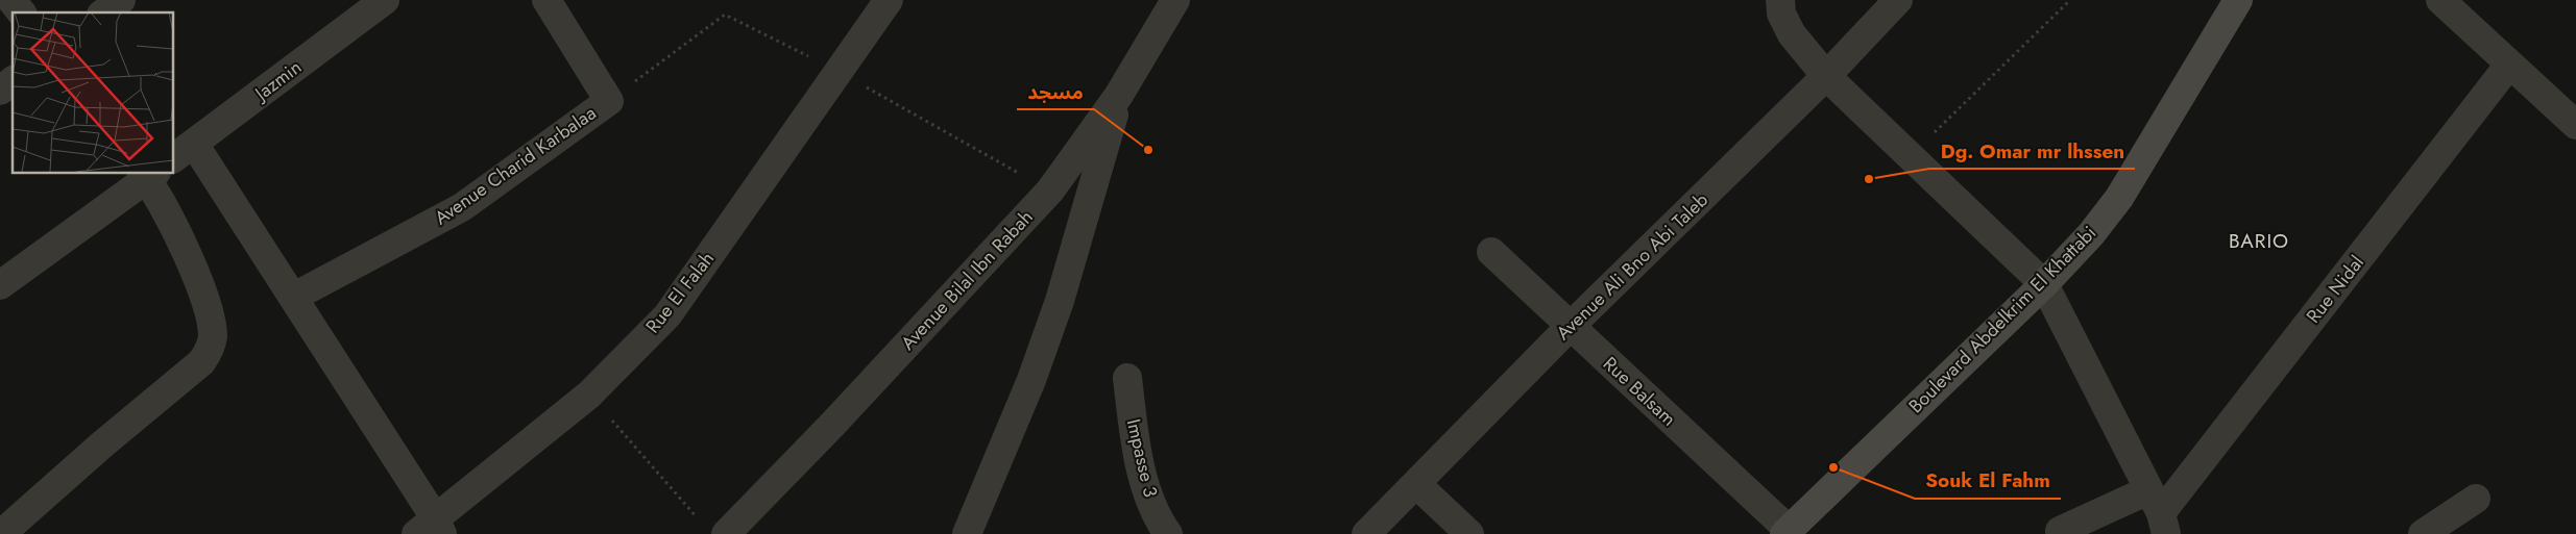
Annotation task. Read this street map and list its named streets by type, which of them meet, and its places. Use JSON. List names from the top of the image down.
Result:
{
  "streets": {
    "street": [
      "Jazmin",
      "Avenue Charid Karbalaa",
      "Avenue Ali Bno Abi Taleb",
      "Avenue Bilal Ibn Rabah",
      "Rue Nidal",
      "Rue El Falah",
      "Boulevard Abdelkrim El Khattabi",
      "Rue Balsam",
      "Impasse 3"
    ]
  },
  "crossings": [
    ["Avenue Charid Karbalaa", "Rue El Falah"],
    ["Avenue Ali Bno Abi Taleb", "Rue Balsam"],
    ["Boulevard Abdelkrim El Khattabi", "Rue Balsam"]
  ],
  "districts": ["BARIO"],
  "places": ["مسجد", "Dg. Omar mr lhssen", "Souk El Fahm"]
}
